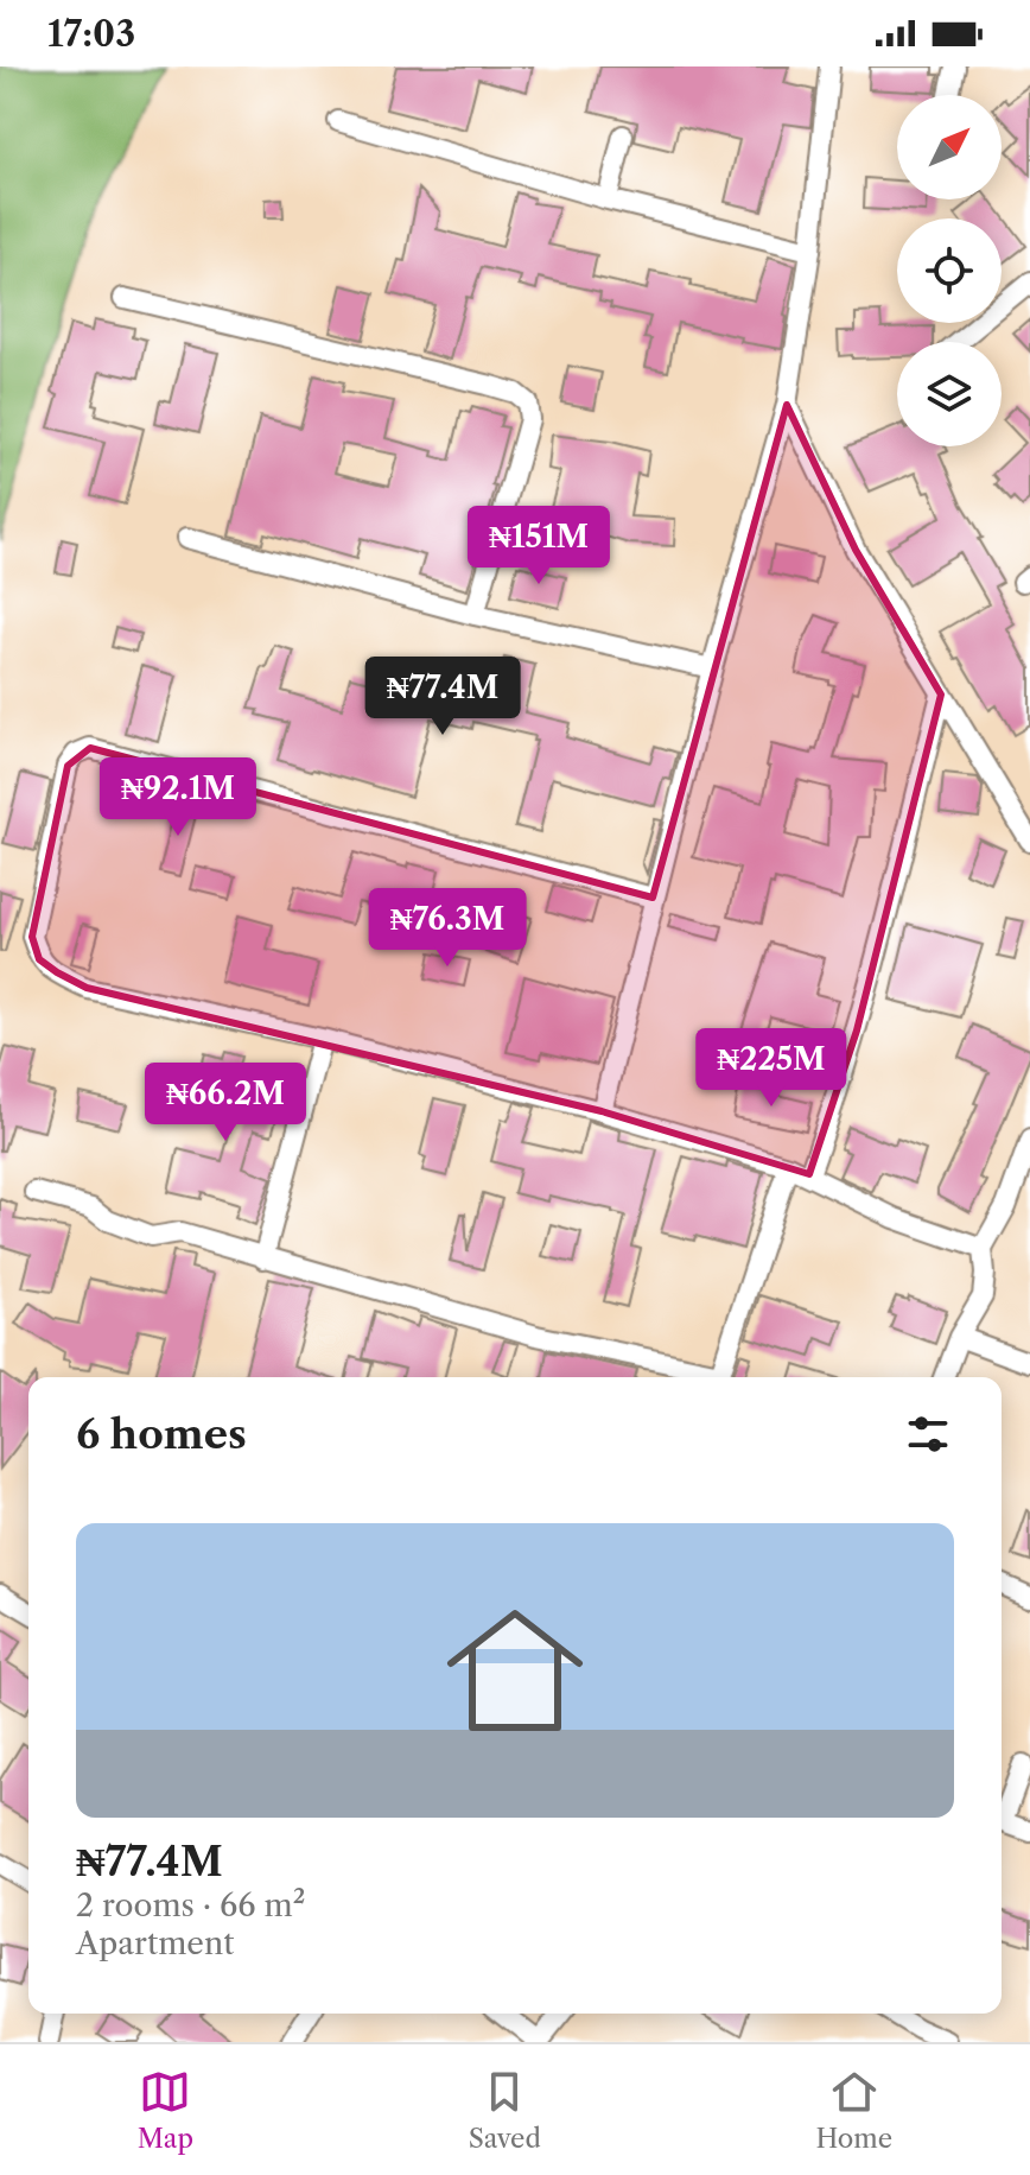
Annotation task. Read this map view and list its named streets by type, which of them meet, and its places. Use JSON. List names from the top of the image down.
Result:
{
  "north": "top right",
  "page": {
    "status": "17:03",
    "price": [
      "₦151M",
      "₦77.4M",
      "₦92.1M",
      "₦76.3M",
      "₦225M",
      "₦66.2M"
    ],
    "heading": "6 homes",
    "list": [
      {
        "name": "₦77.4M",
        "note": "2 rooms · 66 m² · Apartment"
      }
    ],
    "tabs": ["Map", "Saved", "Home"]
  }
}
